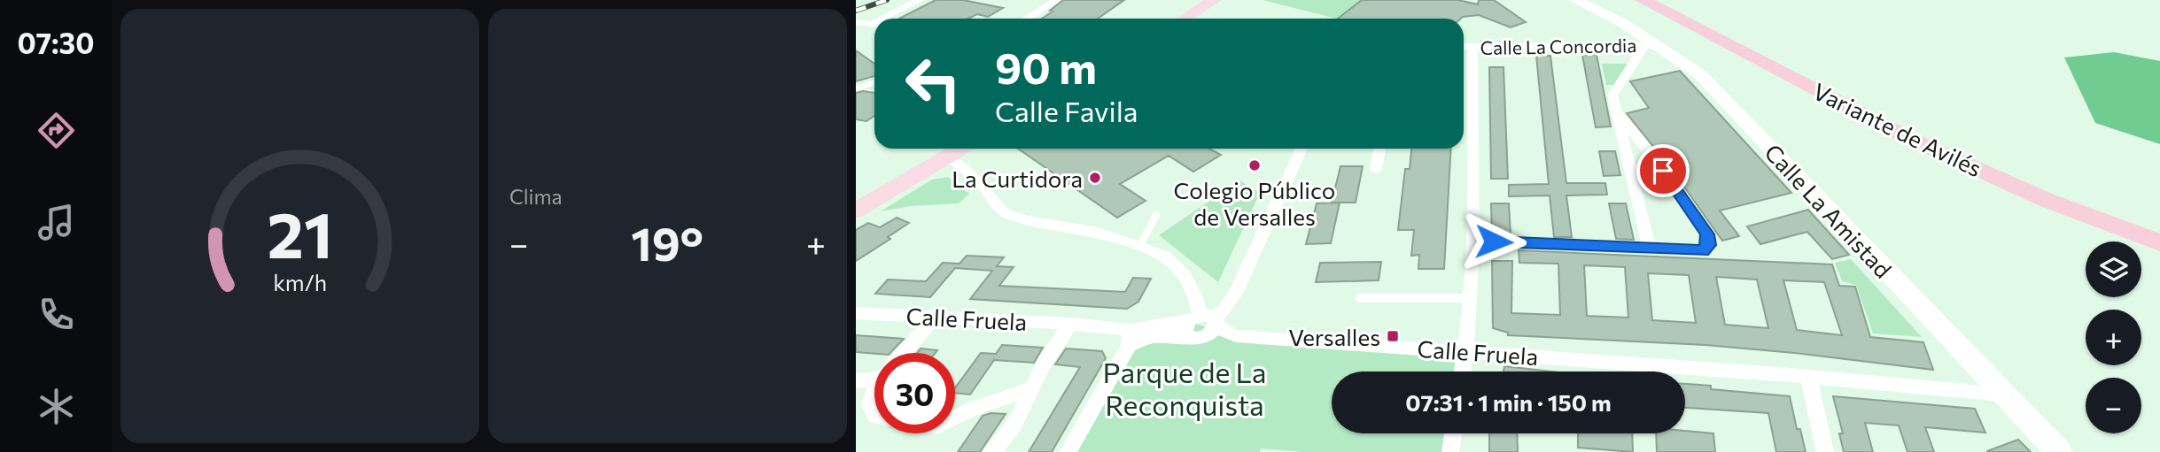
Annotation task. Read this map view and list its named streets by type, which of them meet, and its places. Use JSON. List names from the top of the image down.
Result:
{
  "streets": {
    "highway": ["Variante de Avilés"],
    "main road": ["Calle La Amistad"],
    "street": ["Calle La Concordia", "Calle Fruela"]
  },
  "crossings": [
    ["Calle La Concordia", "Calle La Amistad"],
    ["Calle La Amistad", "Calle Fruela"]
  ],
  "parks": ["Parque de La Reconquista"],
  "places": {
    "other": ["Colegio Público de Versalles", "La Curtidora"],
    "transit": ["Versalles"]
  },
  "page": {
    "tabs": "07:30",
    "tile": "Clima",
    "turn": ["90 m", "Calle Favila"],
    "heat": ["−", "19°", "+"],
    "map_buttons": ["+", "−"],
    "limit": "30",
    "trip": "07:31 · 1 min · 150 m",
    "gauge": ["21", "km/h"]
  }
}
